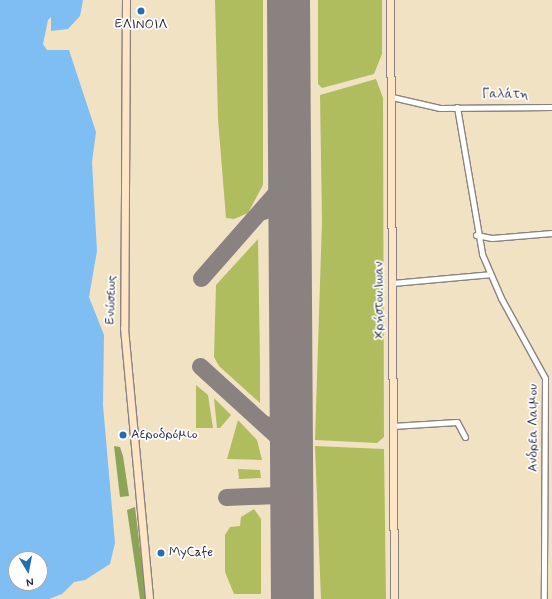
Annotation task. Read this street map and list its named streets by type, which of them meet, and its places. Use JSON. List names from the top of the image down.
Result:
{
  "streets": {
    "street": [
      "Γαλάτη",
      "Ενώσεως",
      "Χρήστου.Ιωαν",
      "Ανδρεα Λαιμου"
    ]
  },
  "crossings": [
    ["Γαλάτη", "Χρήστου.Ιωαν"],
    ["Γαλάτη", "Ανδρεα Λαιμου"]
  ],
  "places": ["ΕΛΙΝΟΙΛ", "Αεροδρόμιο", "MyCafe"],
  "north": "bottom"
}
